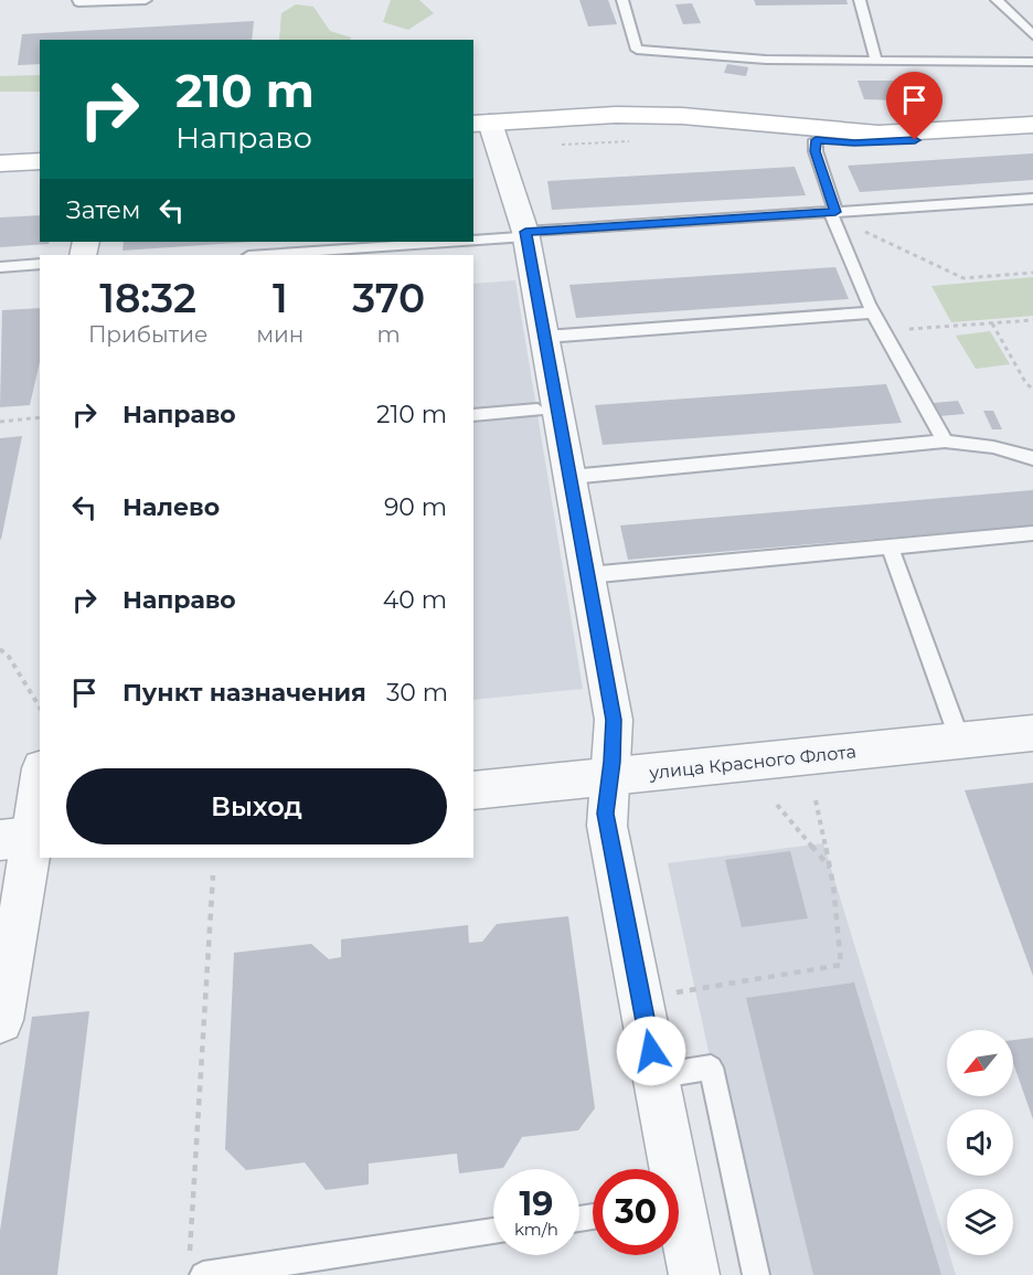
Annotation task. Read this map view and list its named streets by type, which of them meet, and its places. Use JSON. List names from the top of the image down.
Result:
{
  "streets": {
    "street": ["улица Красного Флота"]
  },
  "north": "bottom left",
  "page": {
    "turn": ["210 m", "Направо"],
    "then": "Затем",
    "eta": [
      "18:32",
      "Прибытие",
      "1",
      "мин",
      "370",
      "m"
    ],
    "list": [
      {
        "name": "Направо",
        "value": "210 m"
      },
      {
        "name": "Налево",
        "value": "90 m"
      },
      {
        "name": "Направо",
        "value": "40 m"
      },
      {
        "name": "Пункт назначения",
        "value": "30 m"
      }
    ],
    "buttons": "Выход",
    "speed": "19 km/h",
    "limit": "30"
  }
}
